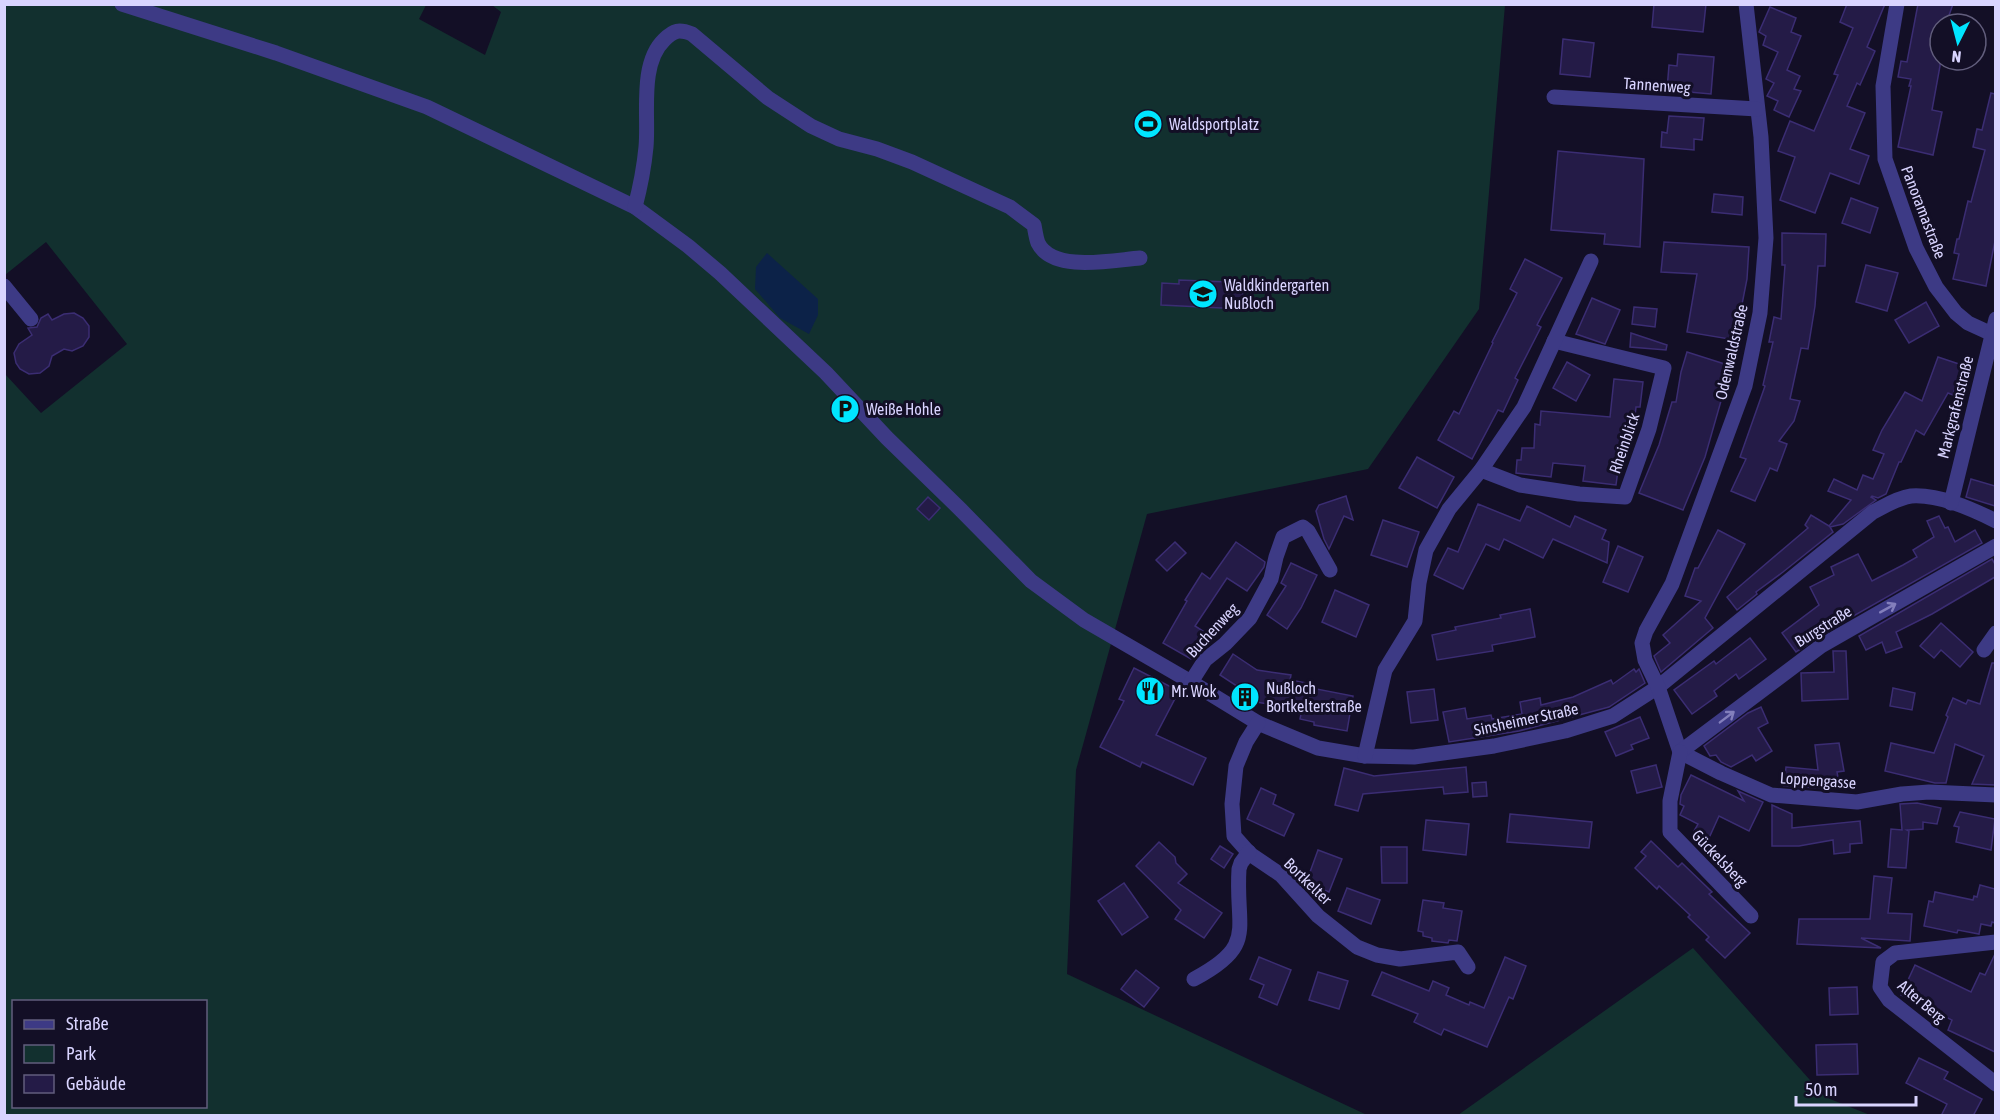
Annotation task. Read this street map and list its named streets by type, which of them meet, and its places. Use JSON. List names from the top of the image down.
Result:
{
  "streets": {
    "street": [
      "Tannenweg",
      "Panoramastraße",
      "Odenwaldstraße",
      "Markgrafenstraße",
      "Rheinblick",
      "Burgstraße",
      "Buchenweg",
      "Sinsheimer Straße",
      "Loppengasse",
      "Gückelsberg",
      "Bortkelter",
      "Alter Berg"
    ]
  },
  "crossings": [
    ["Tannenweg", "Odenwaldstraße"],
    ["Panoramastraße", "Markgrafenstraße"],
    ["Odenwaldstraße", "Sinsheimer Straße"],
    ["Markgrafenstraße", "Sinsheimer Straße"],
    ["Burgstraße", "Loppengasse"],
    ["Burgstraße", "Gückelsberg"],
    ["Buchenweg", "Sinsheimer Straße"],
    ["Sinsheimer Straße", "Bortkelter"],
    ["Loppengasse", "Gückelsberg"]
  ],
  "one_way": ["Burgstraße"],
  "places": {
    "sports": ["Waldsportplatz"],
    "school or university": ["Waldkindergarten Nußloch"],
    "parking": ["Weiße Hohle"],
    "restaurant": ["Mr. Wok"],
    "building": ["Nußloch Bortkelterstraße"]
  },
  "legend": ["Straße", "Park", "Gebäude"],
  "scale_bar": "50 m",
  "north": "bottom"
}
